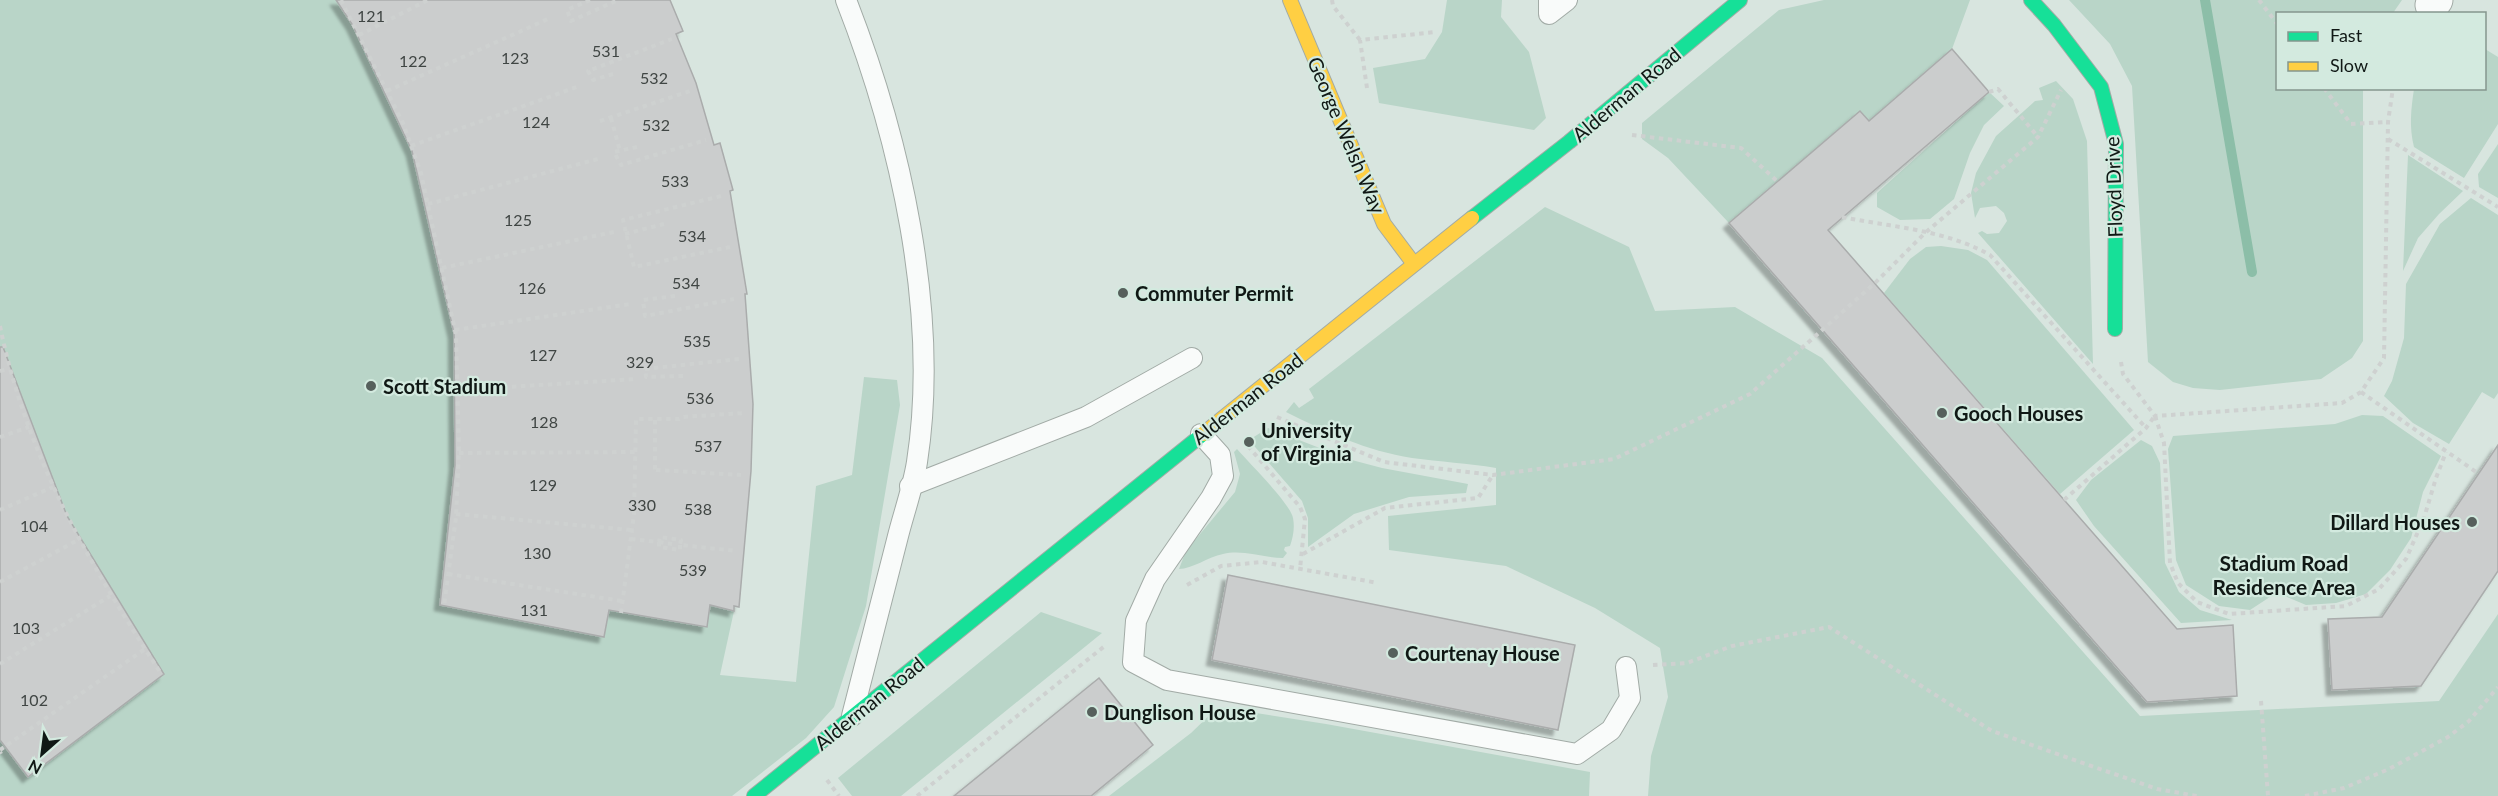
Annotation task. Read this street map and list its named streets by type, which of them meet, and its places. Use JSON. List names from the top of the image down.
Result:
{
  "streets": {
    "main road": ["Alderman Road", "George Welsh Way", "Floyd Drive"]
  },
  "crossings": [
    ["Alderman Road", "George Welsh Way"]
  ],
  "districts": ["Stadium Road Residence Area"],
  "places": [
    "Commuter Permit",
    "Scott Stadium",
    "Gooch Houses",
    "University of Virginia",
    "Dillard Houses",
    "Courtenay House",
    "Dunglison House"
  ],
  "house_numbers": [
    "121",
    "531",
    "123",
    "122",
    "532",
    "124",
    "532",
    "533",
    "125",
    "534",
    "534",
    "126",
    "535",
    "127",
    "329",
    "536",
    "128",
    "537",
    "129",
    "330",
    "538",
    "104",
    "130",
    "539",
    "131",
    "103",
    "102"
  ],
  "legend": ["Fast", "Slow"],
  "north": "bottom left"
}
